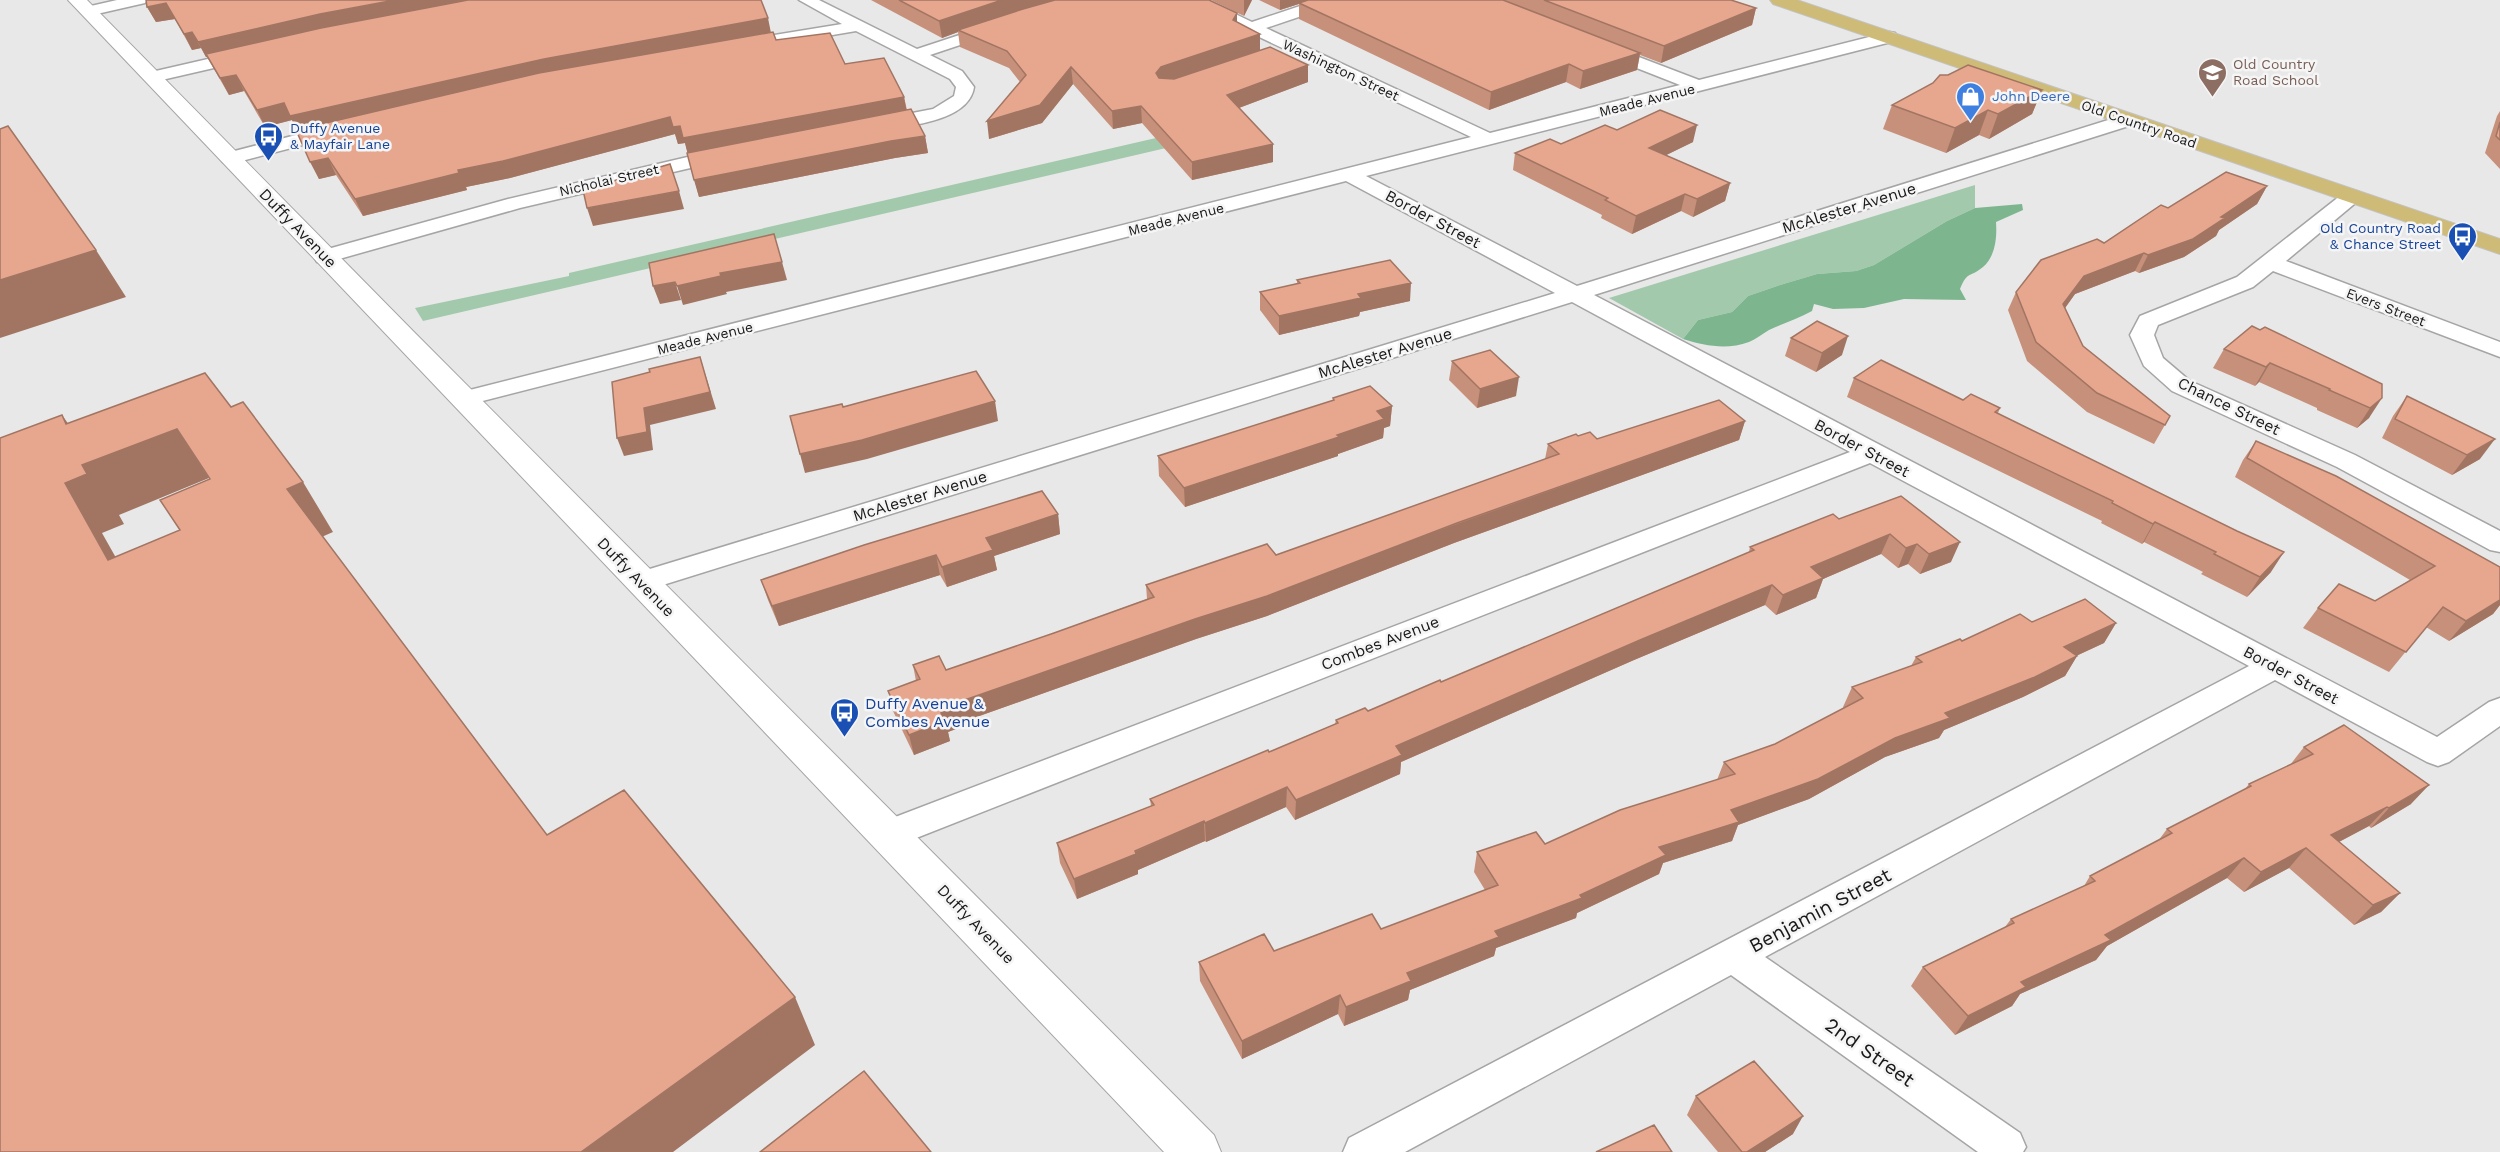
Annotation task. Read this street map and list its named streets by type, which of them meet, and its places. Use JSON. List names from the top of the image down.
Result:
{
  "streets": {
    "main road": ["Old Country Road"],
    "street": [
      "Washington Street",
      "Meade Avenue",
      "Nicholai Street",
      "McAlester Avenue",
      "Border Street",
      "Duffy Avenue",
      "Evers Street",
      "Chance Street",
      "Combes Avenue",
      "Benjamin Street",
      "2nd Street"
    ]
  },
  "crossings": [
    ["Washington Street", "Meade Avenue"],
    ["Meade Avenue", "Old Country Road"],
    ["Meade Avenue", "Border Street"],
    ["Meade Avenue", "Duffy Avenue"],
    ["Old Country Road", "McAlester Avenue"],
    ["Old Country Road", "Chance Street"],
    ["Nicholai Street", "Duffy Avenue"],
    ["McAlester Avenue", "Border Street"],
    ["McAlester Avenue", "Duffy Avenue"],
    ["Border Street", "Combes Avenue"],
    ["Border Street", "Benjamin Street"],
    ["Duffy Avenue", "Combes Avenue"],
    ["Evers Street", "Chance Street"],
    ["Benjamin Street", "2nd Street"]
  ],
  "places": {
    "school or university": ["Old Country Road School"],
    "shop": ["John Deere"],
    "bus stop": ["Duffy Avenue & Mayfair Lane", "Old Country Road & Chance Street", "Duffy Avenue & Combes Avenue"]
  }
}
